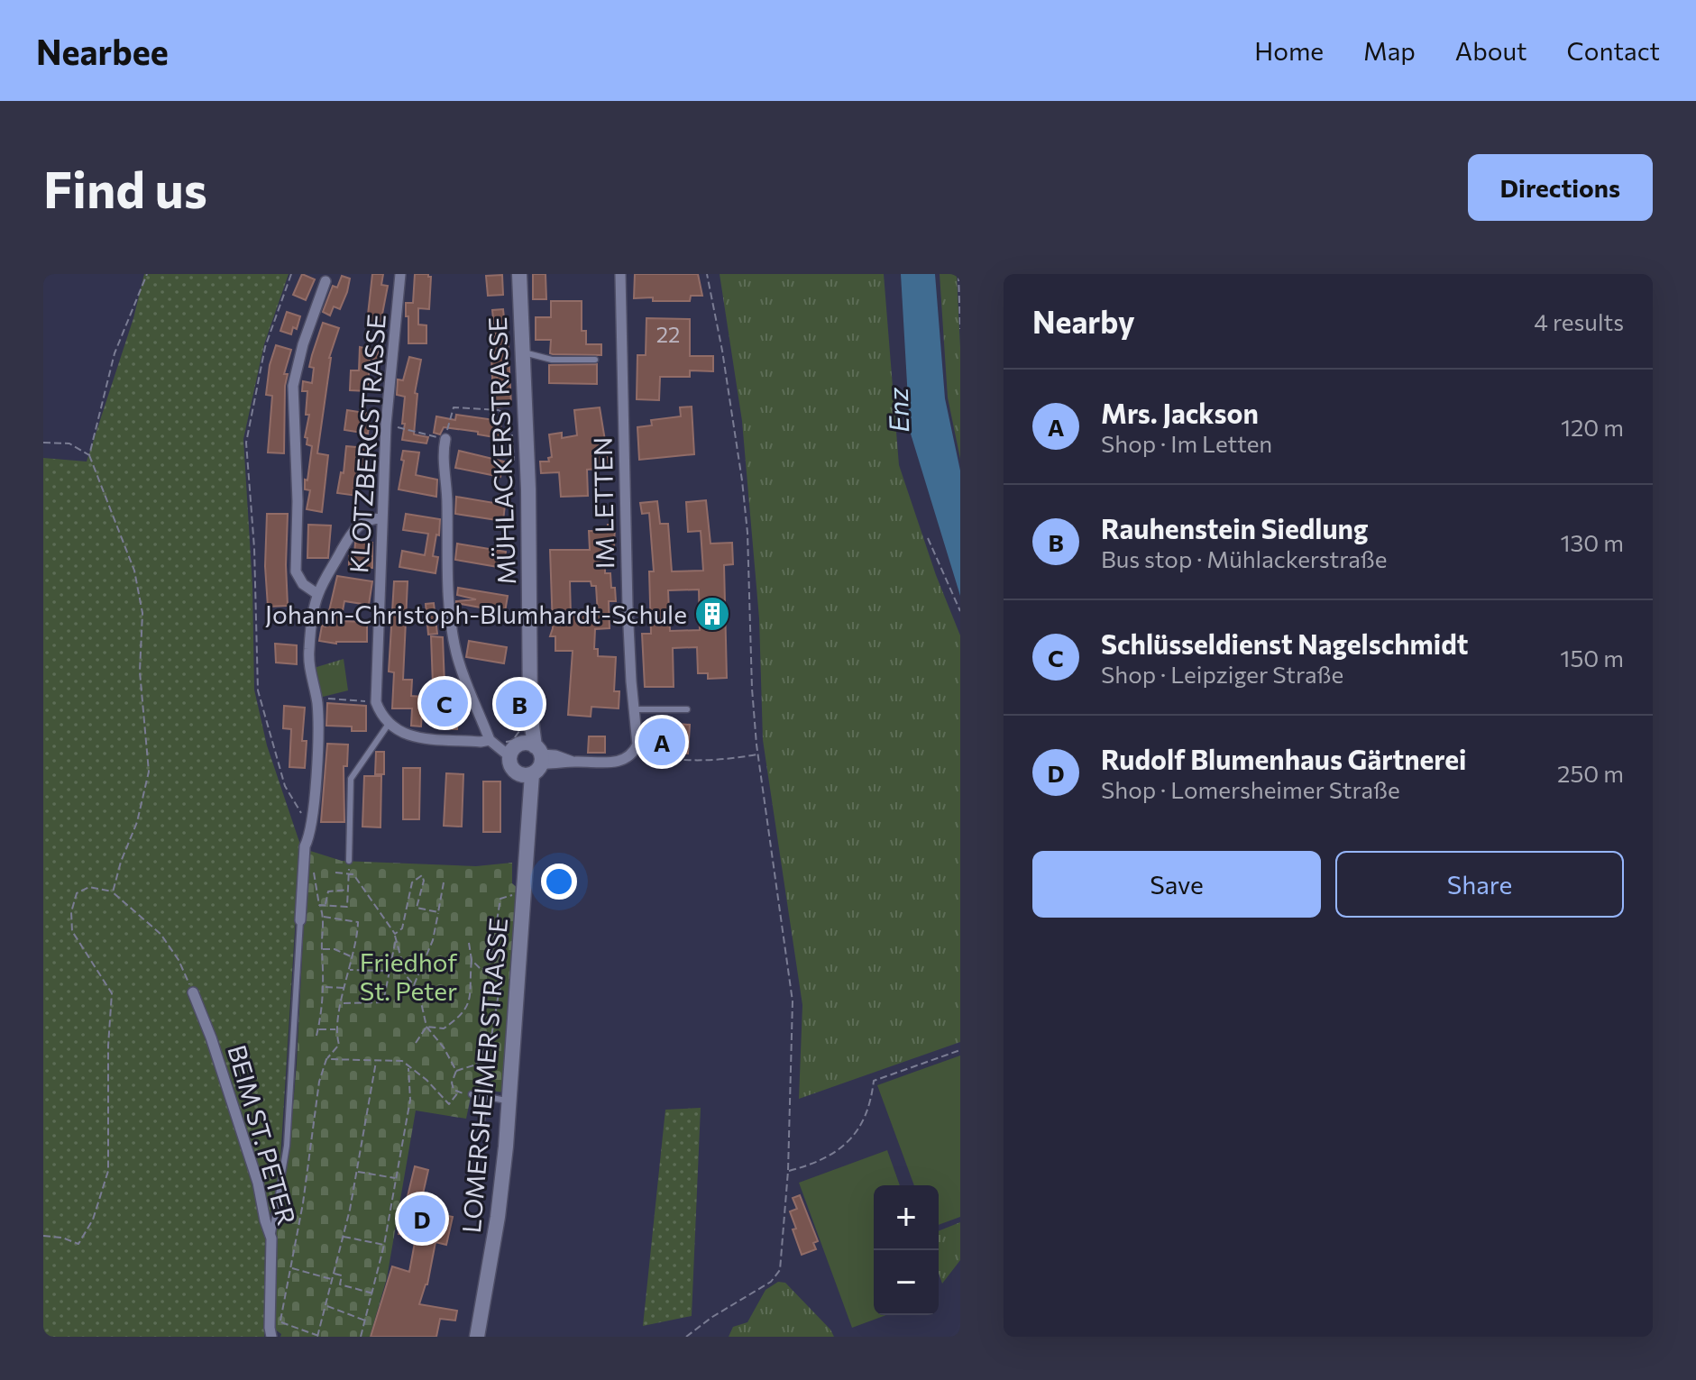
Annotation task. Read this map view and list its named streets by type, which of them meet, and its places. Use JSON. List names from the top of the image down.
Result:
{
  "streets": {
    "street": [
      "KLOTZBERGSTRASSE",
      "MÜHLACKERSTRASSE",
      "IM LETTEN",
      "LOMERSHEIMER STRASSE",
      "BEIM ST. PETER"
    ]
  },
  "crossings": [
    ["MÜHLACKERSTRASSE", "LOMERSHEIMER STRASSE"]
  ],
  "water": ["Enz"],
  "parks": ["Friedhof St. Peter"],
  "places": {
    "building": ["Johann-Christoph-Blumhardt-Schule"]
  },
  "house_numbers": ["22"],
  "page": {
    "header": "Nearbee",
    "nav": [
      "Home",
      "Map",
      "About",
      "Contact"
    ],
    "buttons": [
      "Directions",
      ["Save", "Share"]
    ],
    "title": "Find us",
    "heading": ["Nearby", "4 results"],
    "list": [
      {
        "mark": "A",
        "name": "Mrs. Jackson",
        "note": "Shop · Im Letten",
        "value": "120 m"
      },
      {
        "mark": "B",
        "name": "Rauhenstein Siedlung",
        "note": "Bus stop · Mühlackerstraße",
        "value": "130 m"
      },
      {
        "mark": "C",
        "name": "Schlüsseldienst Nagelschmidt",
        "note": "Shop · Leipziger Straße",
        "value": "150 m"
      },
      {
        "mark": "D",
        "name": "Rudolf Blumenhaus Gärtnerei",
        "note": "Shop · Lomersheimer Straße",
        "value": "250 m"
      }
    ],
    "pins": [
      "C",
      "B",
      "A",
      "D"
    ],
    "map_buttons": ["+", "−"]
  }
}
